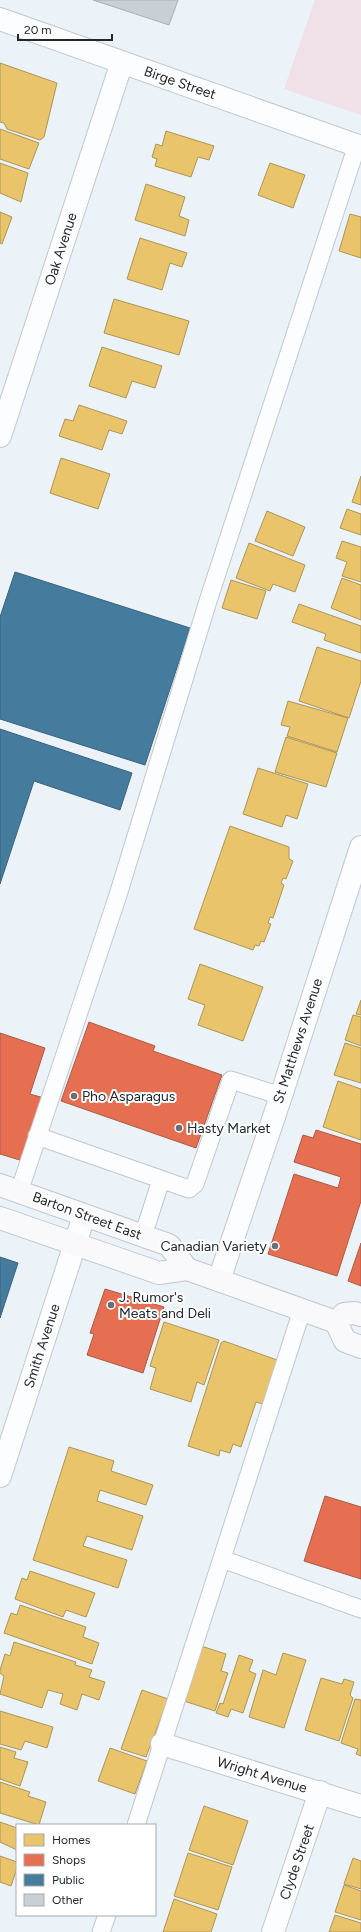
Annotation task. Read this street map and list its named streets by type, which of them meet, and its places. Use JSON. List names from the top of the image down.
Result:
{
  "streets": {
    "main road": ["Barton Street East"],
    "street": [
      "Birge Street",
      "Oak Avenue",
      "St Matthews Avenue",
      "Smith Avenue",
      "Wright Avenue",
      "Clyde Street"
    ]
  },
  "crossings": [
    ["Birge Street", "Oak Avenue"],
    ["Barton Street East", "Smith Avenue"],
    ["Wright Avenue", "Clyde Street"]
  ],
  "places": [
    "Pho Asparagus",
    "Hasty Market",
    "Canadian Variety",
    "J. Rumor's Meats and Deli"
  ],
  "legend": [
    "Homes",
    "Shops",
    "Public",
    "Other"
  ],
  "scale_bar": "20 m"
}
